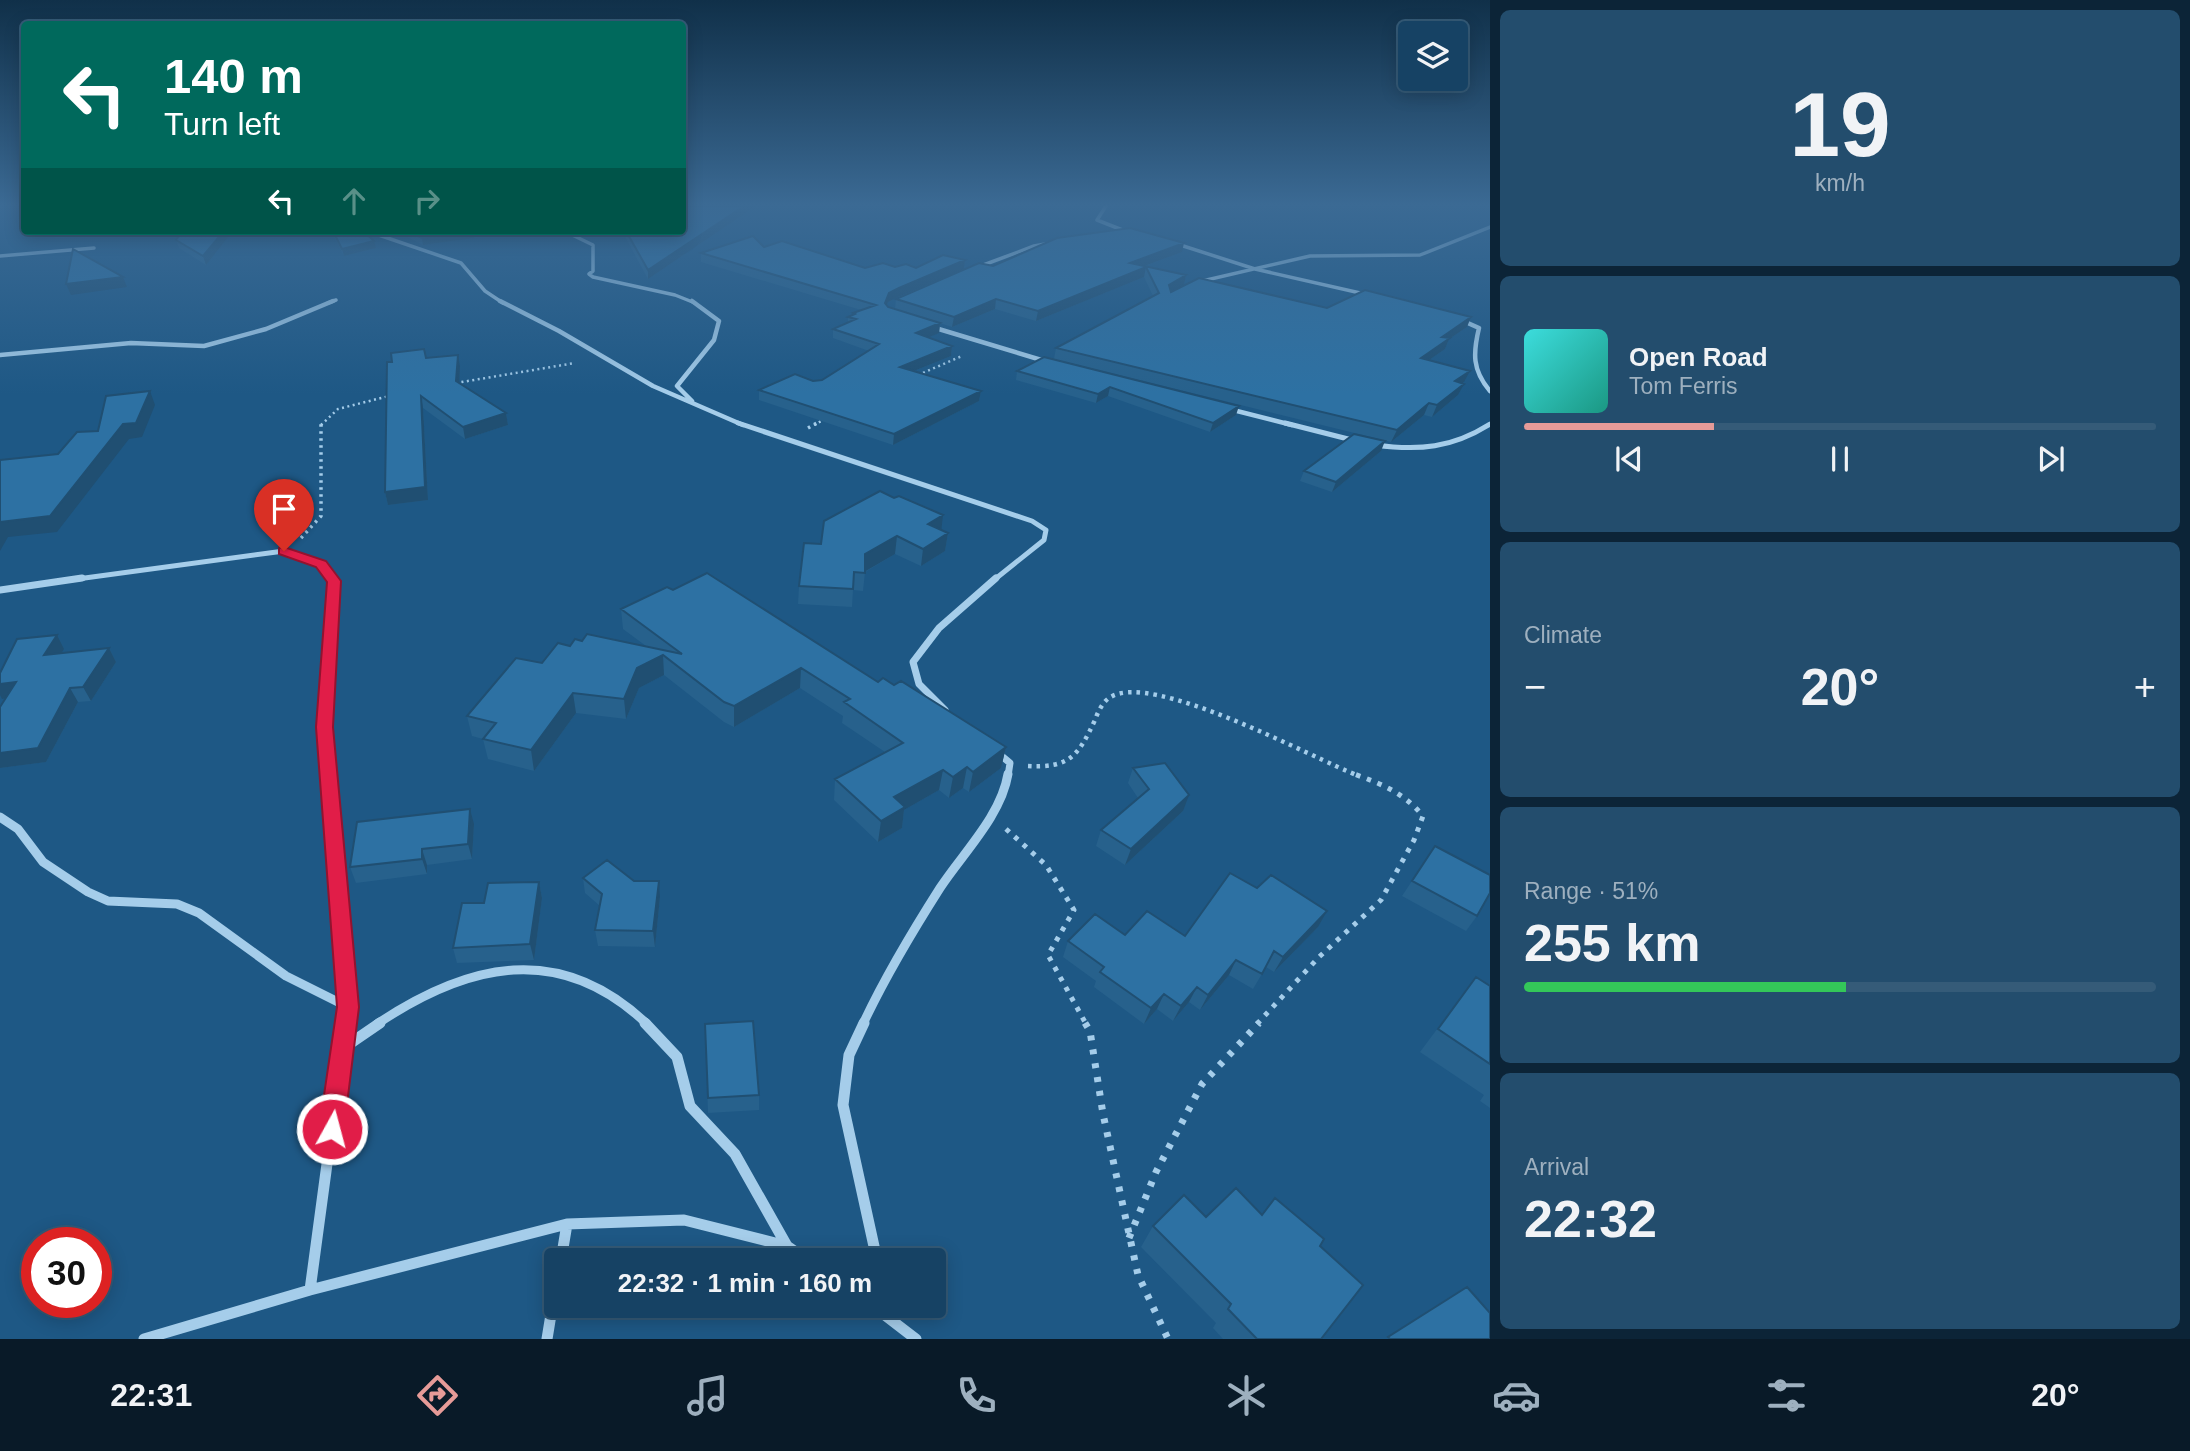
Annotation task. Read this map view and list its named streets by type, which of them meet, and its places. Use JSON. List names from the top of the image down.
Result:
{
  "page": {
    "tile": [
      ["19", "km/h"],
      "Climate",
      ["Range · 51%", "255 km"],
      ["Arrival", "22:32"]
    ],
    "turn": ["140 m", "Turn left"],
    "song": ["Open Road", "Tom Ferris"],
    "heat": ["−", "20°", "+"],
    "limit": "30",
    "trip": "22:32 · 1 min · 160 m",
    "tabs": ["22:31", "20°"]
  }
}
